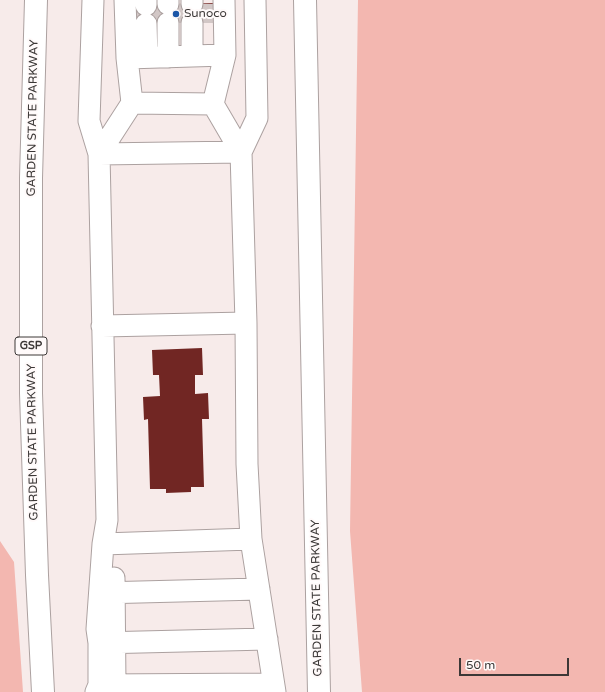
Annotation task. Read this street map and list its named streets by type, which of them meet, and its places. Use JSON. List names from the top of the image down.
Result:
{
  "streets": {
    "highway": ["GARDEN STATE PARKWAY", "GSP"]
  },
  "places": ["Sunoco"],
  "scale_bar": "50 m"
}
